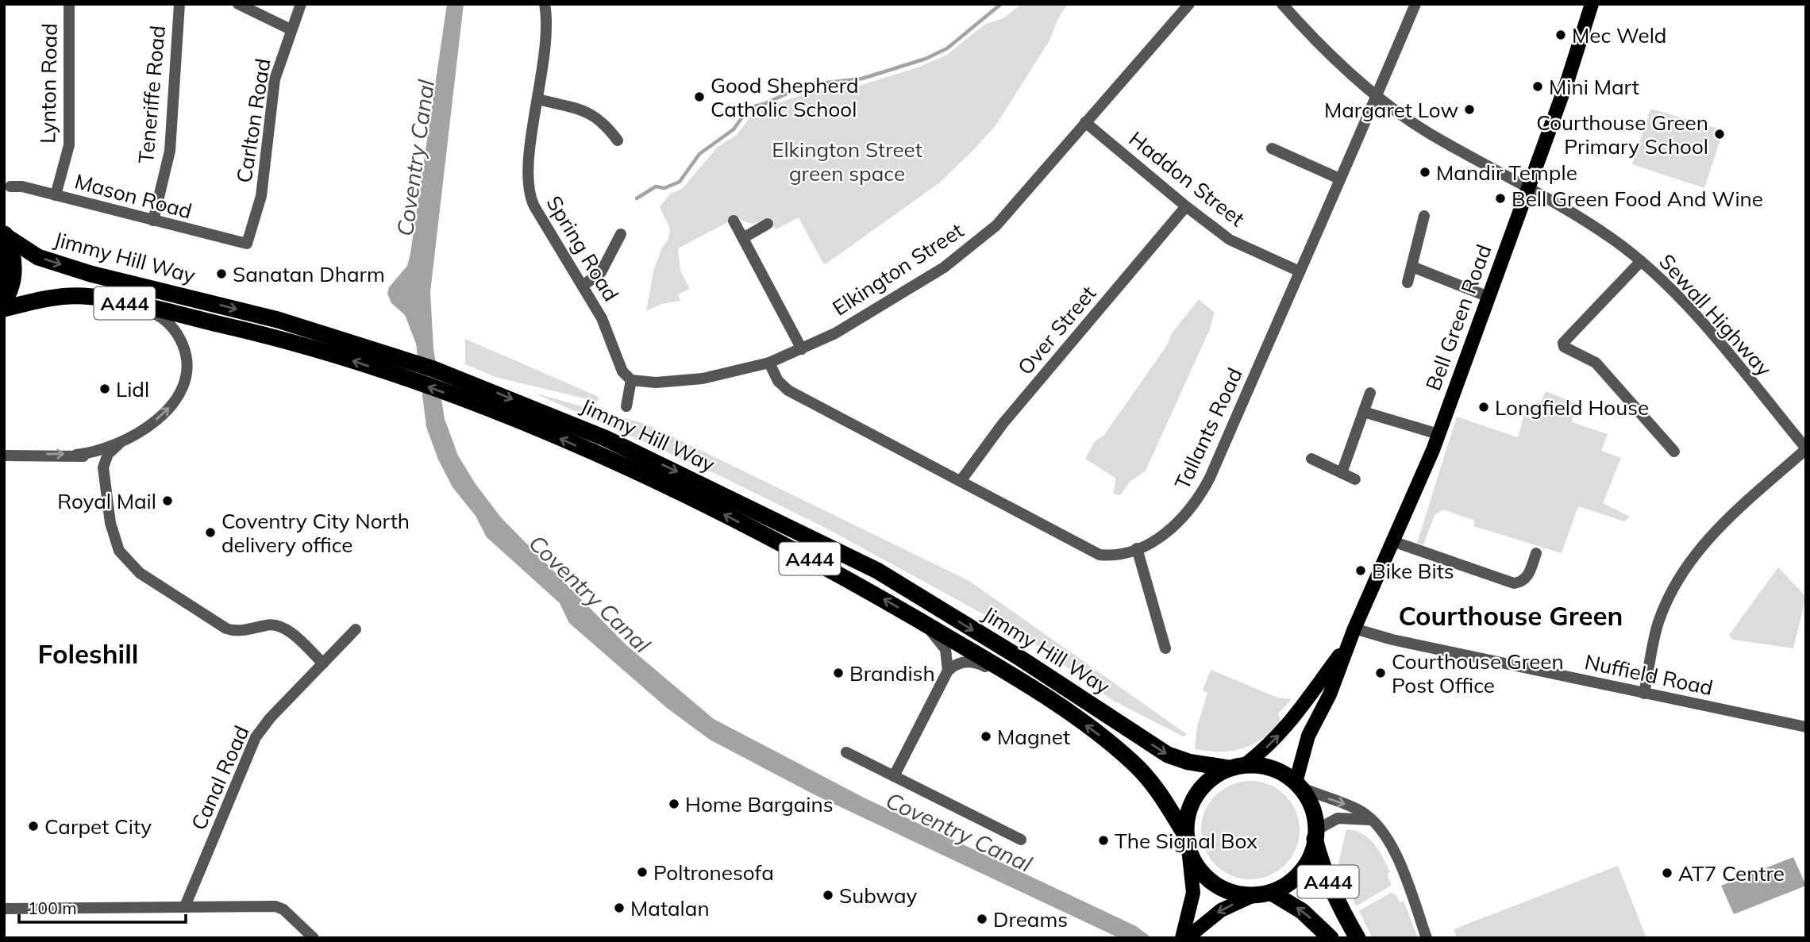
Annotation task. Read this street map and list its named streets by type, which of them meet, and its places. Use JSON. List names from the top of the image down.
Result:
{
  "streets": {
    "highway": ["Jimmy Hill Way", "A444"],
    "main road": ["Bell Green Road"],
    "street": [
      "Lynton Road",
      "Teneriffe Road",
      "Carlton Road",
      "Haddon Street",
      "Mason Road",
      "Spring Road",
      "Elkington Street",
      "Sewall Highway",
      "Over Street",
      "Tallants Road",
      "Nuffield Road",
      "Canal Road"
    ]
  },
  "crossings": [
    ["Lynton Road", "Mason Road"],
    ["Teneriffe Road", "Mason Road"],
    ["Carlton Road", "Mason Road"],
    ["Haddon Street", "Elkington Street"],
    ["Haddon Street", "Over Street"],
    ["Haddon Street", "Tallants Road"],
    ["Spring Road", "Elkington Street"],
    ["Jimmy Hill Way", "A444"],
    ["Jimmy Hill Way", "Bell Green Road"],
    ["Elkington Street", "Tallants Road"],
    ["A444", "Bell Green Road"],
    ["Sewall Highway", "Bell Green Road"],
    ["Sewall Highway", "Tallants Road"],
    ["Bell Green Road", "Nuffield Road"],
    ["Over Street", "Tallants Road"]
  ],
  "districts": ["Courthouse Green", "Foleshill"],
  "water": ["Coventry Canal"],
  "parks": ["Elkington Street green space"],
  "places": [
    "Mec Weld",
    "Mini Mart",
    "Good Shepherd Catholic School",
    "Margaret Low",
    "Courthouse Green Primary School",
    "Mandir Temple",
    "Bell Green Food And Wine",
    "Sanatan Dharm",
    "Lidl",
    "Longfield House",
    "Royal Mail",
    "Coventry City North delivery office",
    "Bike Bits",
    "Brandish",
    "Courthouse Green Post Office",
    "Magnet",
    "Home Bargains",
    "Carpet City",
    "The Signal Box",
    "Poltronesofa",
    "AT7 Centre",
    "Subway",
    "Matalan",
    "Dreams"
  ],
  "scale_bar": "100 m"
}
